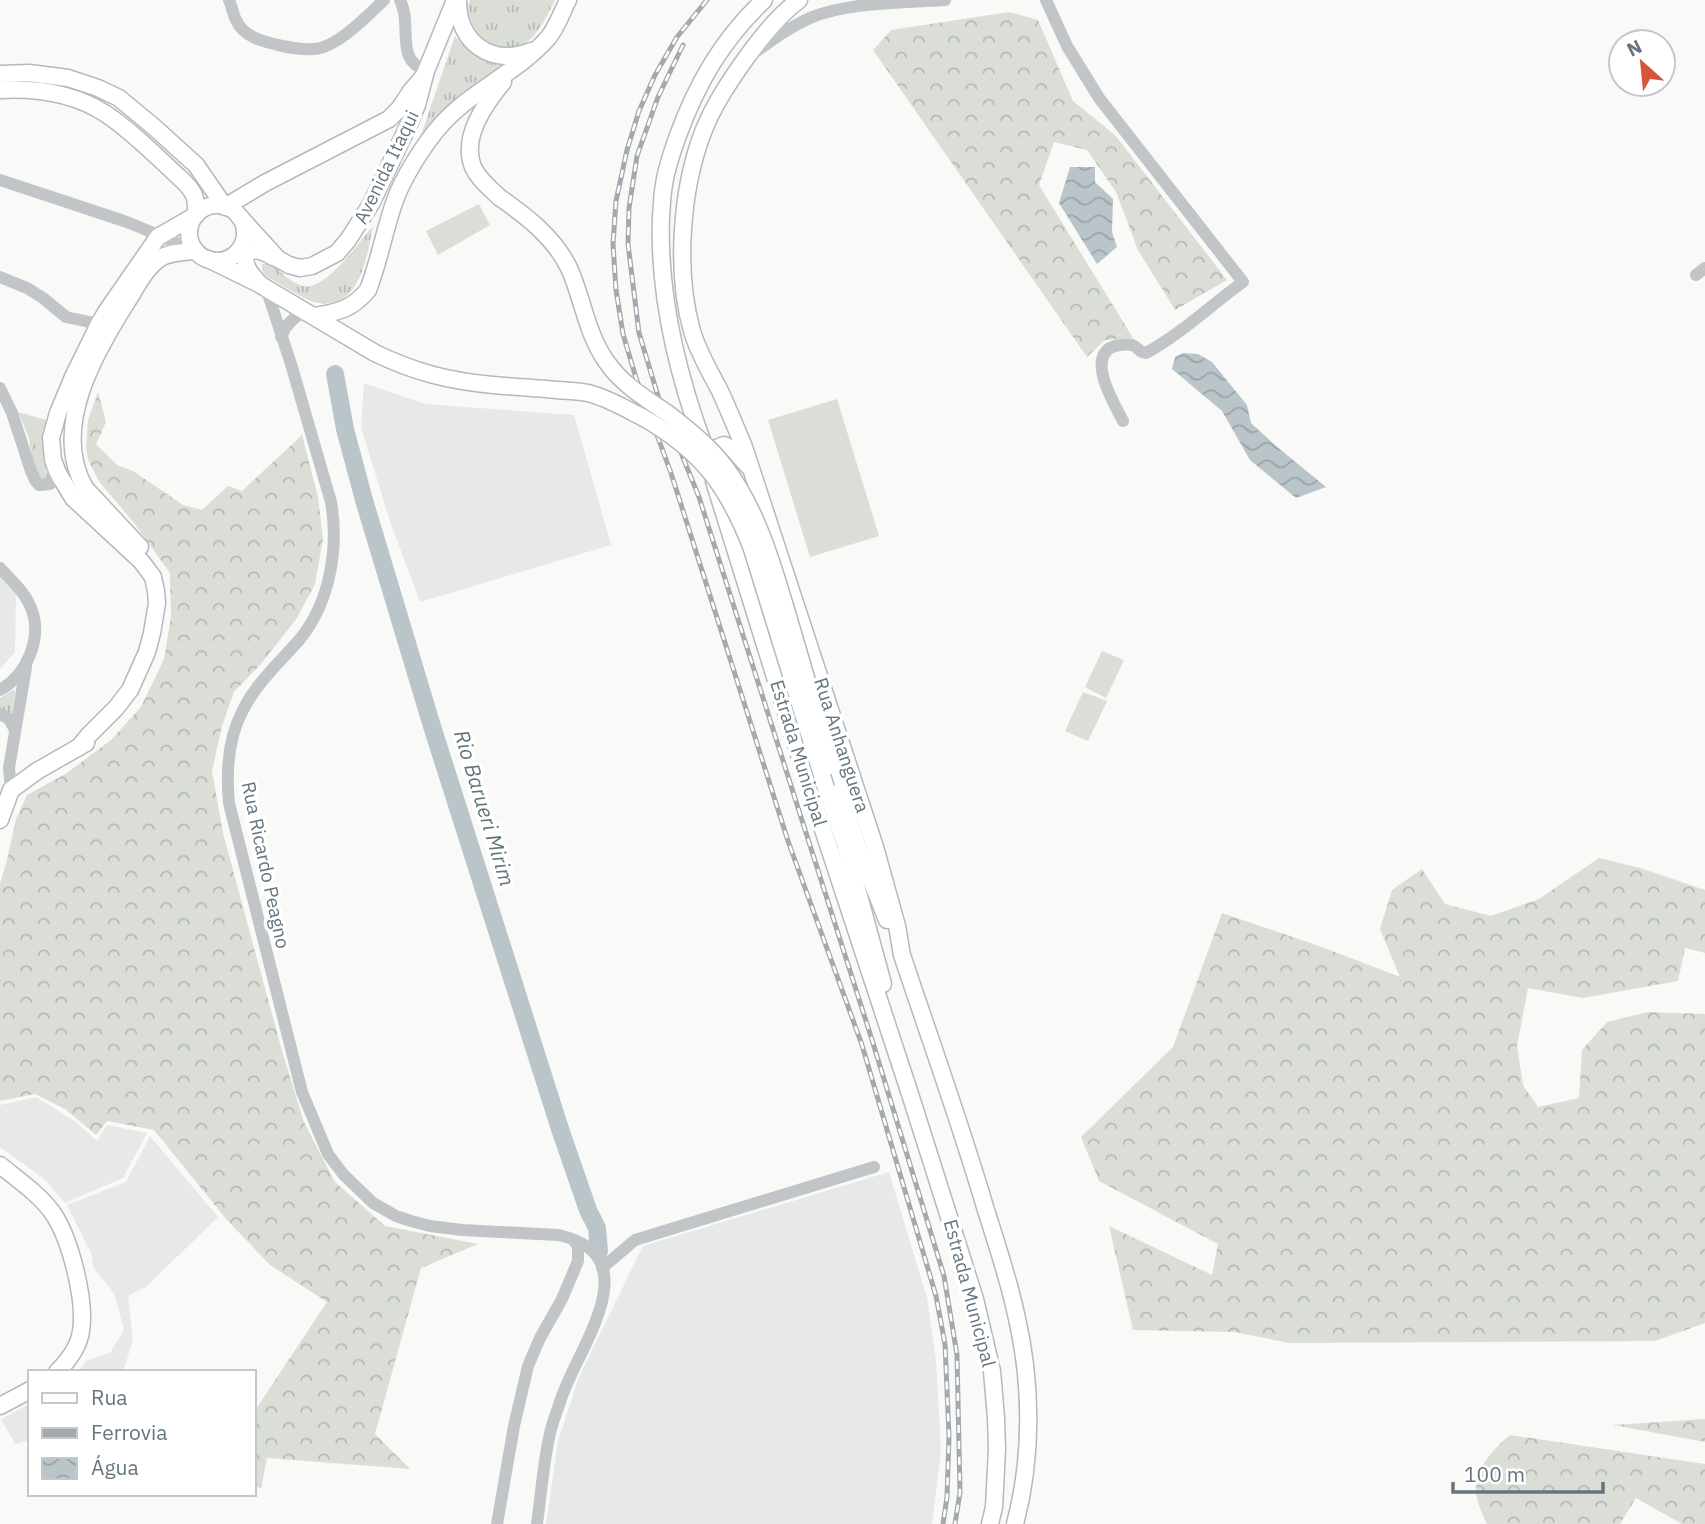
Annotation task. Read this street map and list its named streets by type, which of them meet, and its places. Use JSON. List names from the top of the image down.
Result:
{
  "streets": {
    "main road": ["Avenida Itaqui", "Rua Anhanguera", "Estrada Municipal"],
    "street": ["Rua Ricardo Peagno"]
  },
  "crossings": [
    ["Avenida Itaqui", "Rua Ricardo Peagno"]
  ],
  "water": ["Rio Barueri Mirim"],
  "legend": ["Rua", "Ferrovia", "Água"],
  "scale_bar": "100 m",
  "north": "top left"
}
